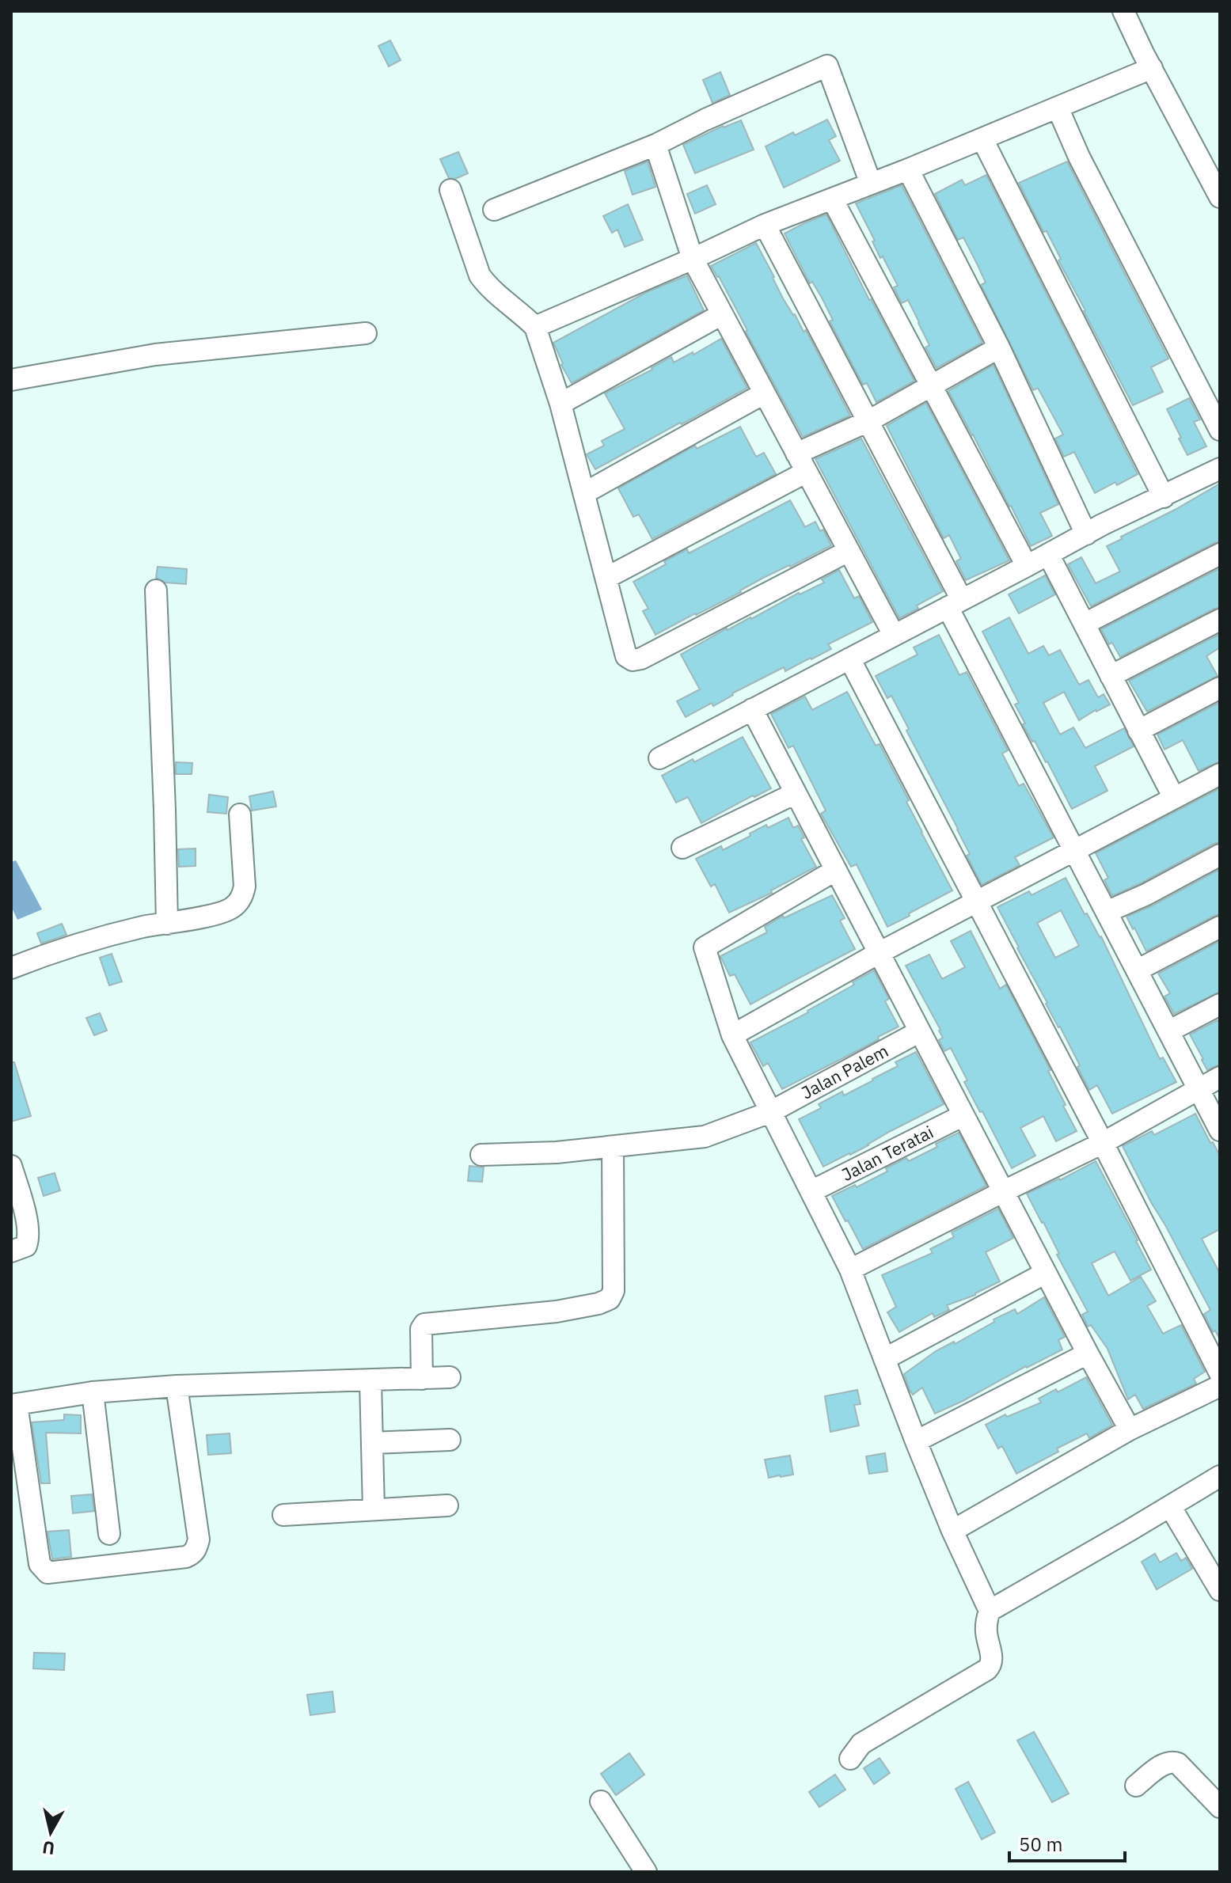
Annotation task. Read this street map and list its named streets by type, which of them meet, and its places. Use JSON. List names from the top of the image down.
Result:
{
  "streets": {
    "street": ["Jalan Palem", "Jalan Teratai"]
  },
  "scale_bar": "50 m",
  "north": "bottom"
}
